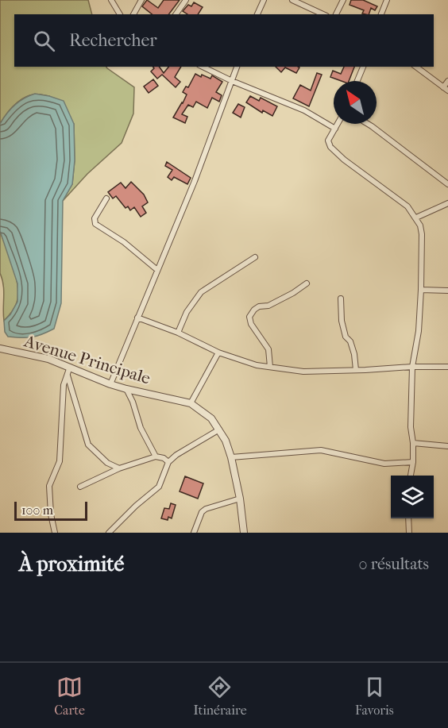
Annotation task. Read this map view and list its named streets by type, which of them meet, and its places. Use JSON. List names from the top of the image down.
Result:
{
  "streets": {
    "street": ["Avenue Principale"]
  },
  "scale_bar": "100 m",
  "north": "top left",
  "page": {
    "search": "Rechercher",
    "scale": "100 m",
    "heading": ["À proximité", "0 résultats"],
    "nav": ["Carte", "Itinéraire", "Favoris"]
  }
}
